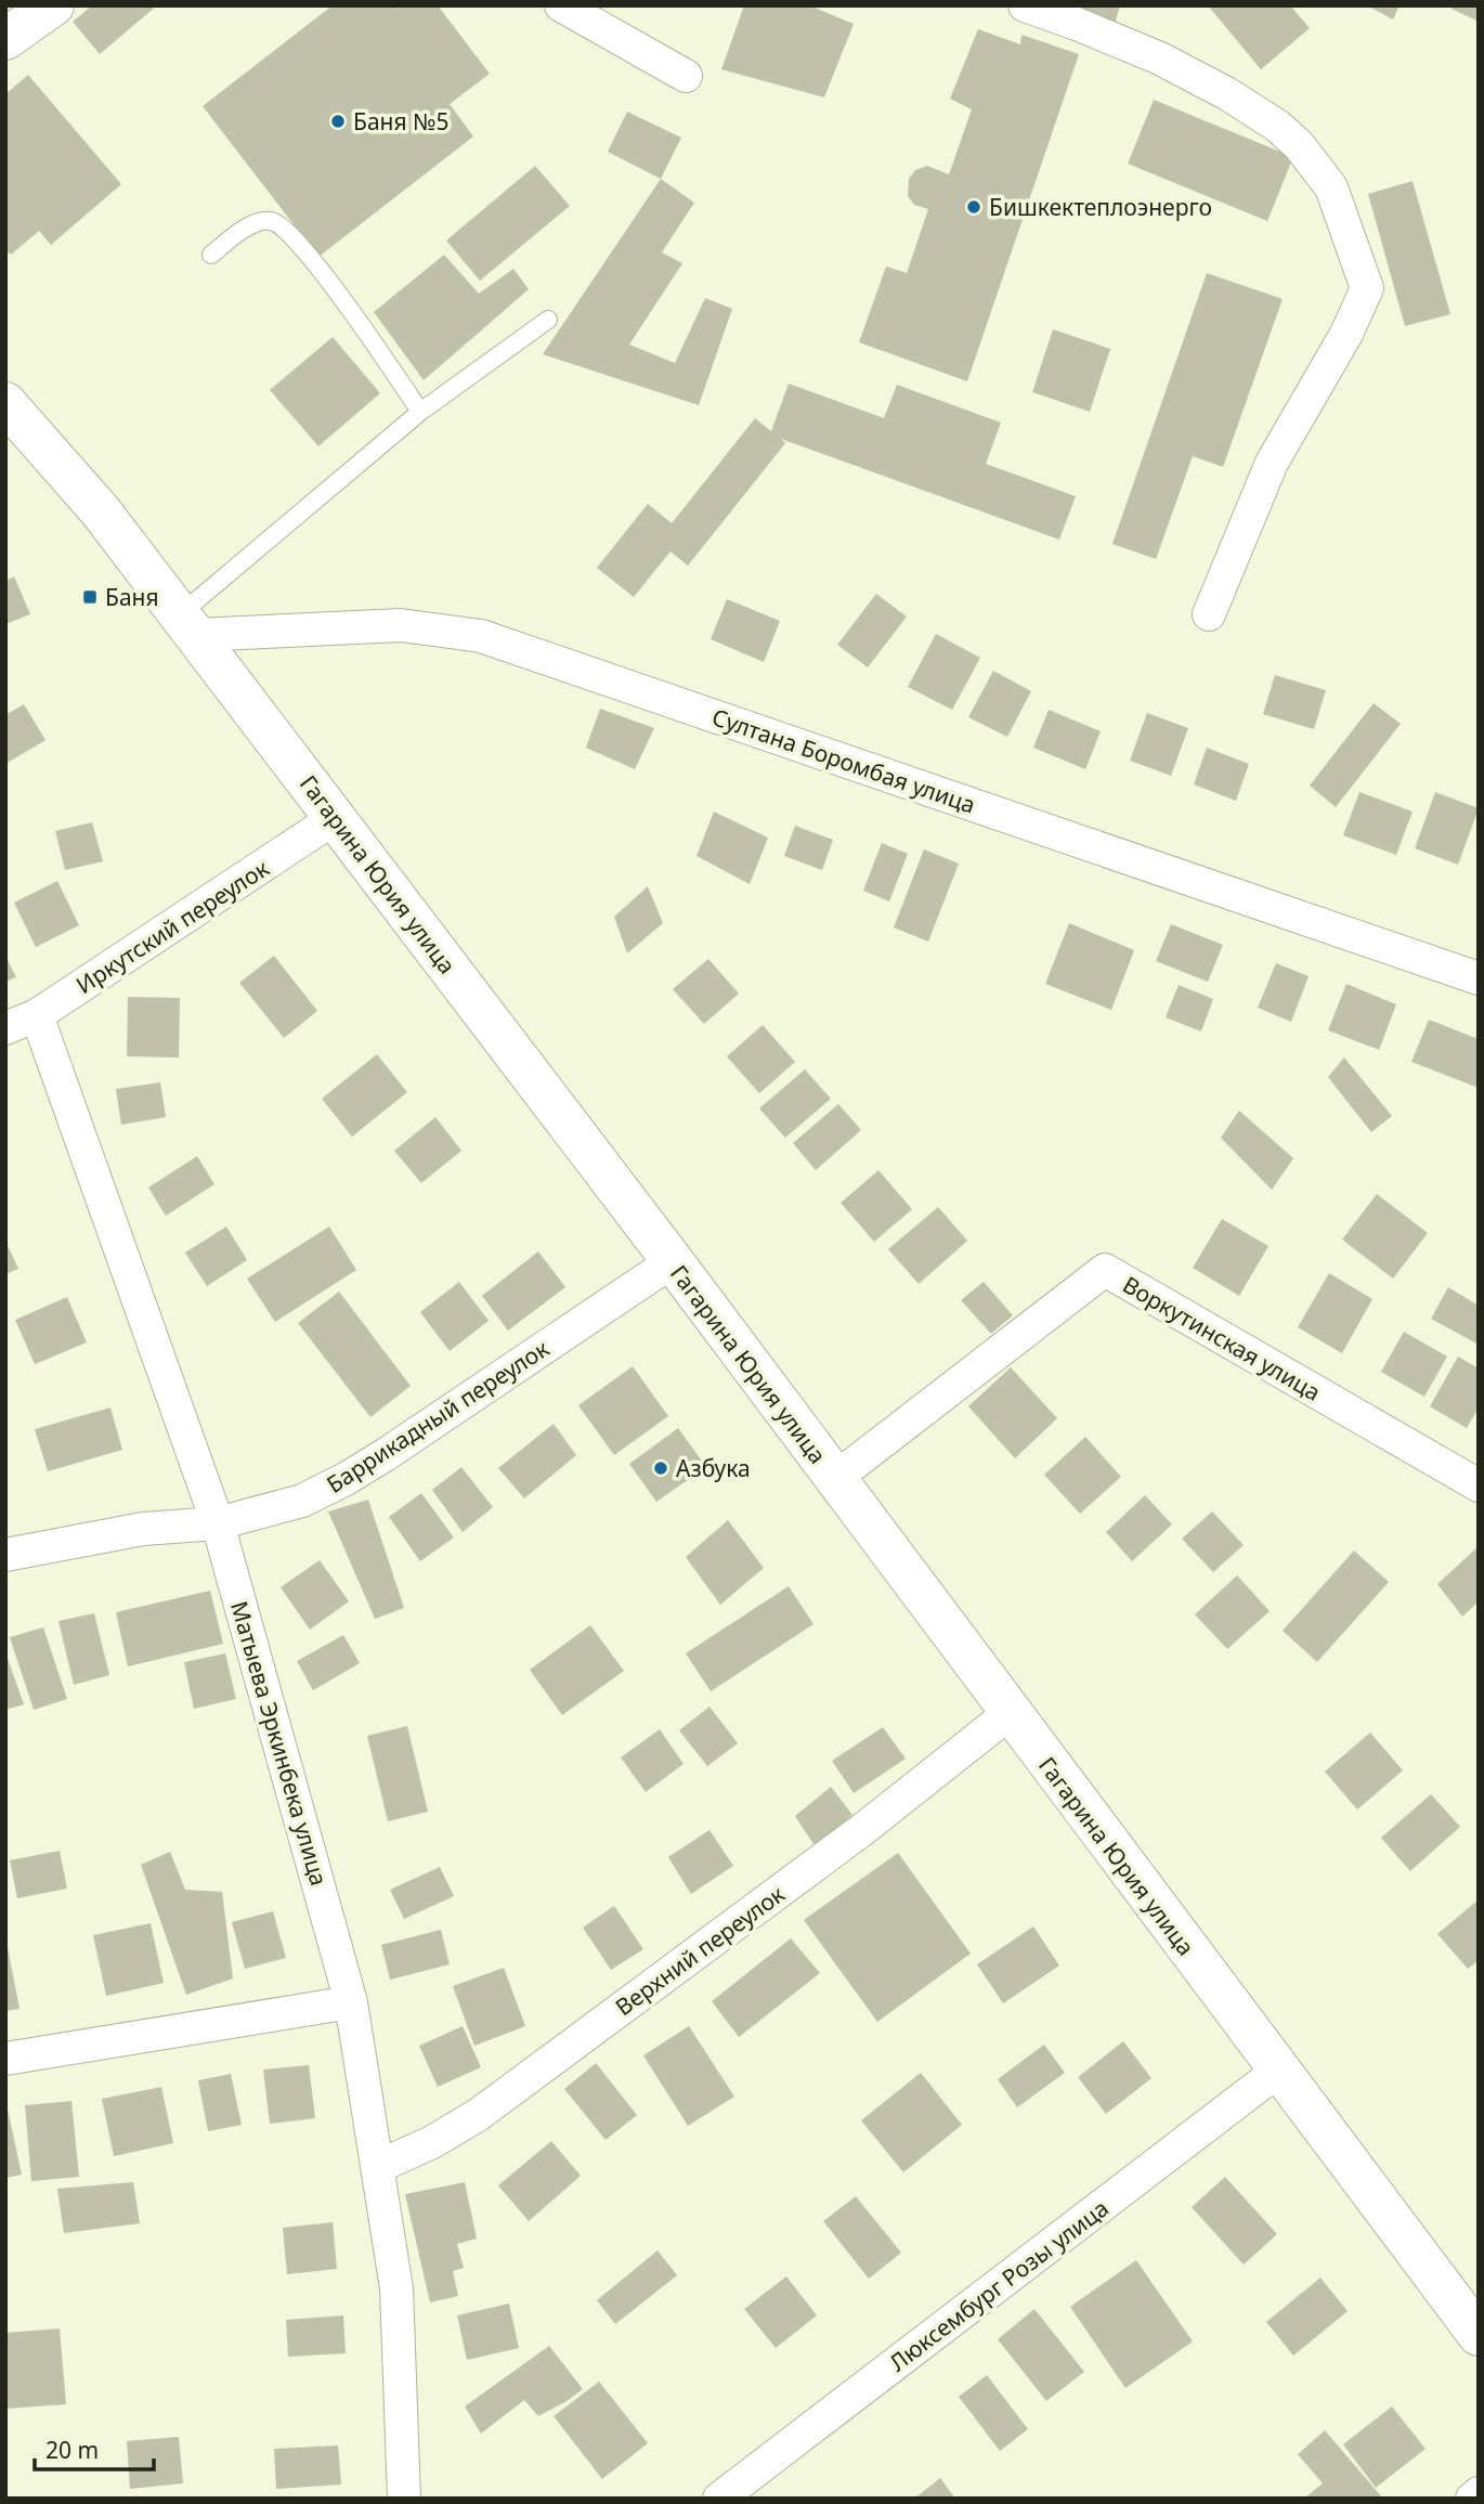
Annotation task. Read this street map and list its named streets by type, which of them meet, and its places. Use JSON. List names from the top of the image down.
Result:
{
  "streets": {
    "main road": ["Гагарина Юрия улица"],
    "street": [
      "Султана Боромбая улица",
      "Иркутский переулок",
      "Воркутинская улица",
      "Баррикадный переулок",
      "Матыева Эркинбека улица",
      "Верхний переулок",
      "Люксембург Розы улица"
    ]
  },
  "crossings": [
    ["Султана Боромбая улица", "Гагарина Юрия улица"],
    ["Гагарина Юрия улица", "Иркутский переулок"],
    ["Гагарина Юрия улица", "Воркутинская улица"],
    ["Гагарина Юрия улица", "Баррикадный переулок"],
    ["Гагарина Юрия улица", "Верхний переулок"],
    ["Гагарина Юрия улица", "Люксембург Розы улица"],
    ["Иркутский переулок", "Матыева Эркинбека улица"],
    ["Баррикадный переулок", "Матыева Эркинбека улица"],
    ["Матыева Эркинбека улица", "Верхний переулок"]
  ],
  "places": {
    "other": ["Баня №5", "Бишкектеплоэнерго", "Азбука"],
    "transit": ["Баня"]
  },
  "scale_bar": "20 m"
}
